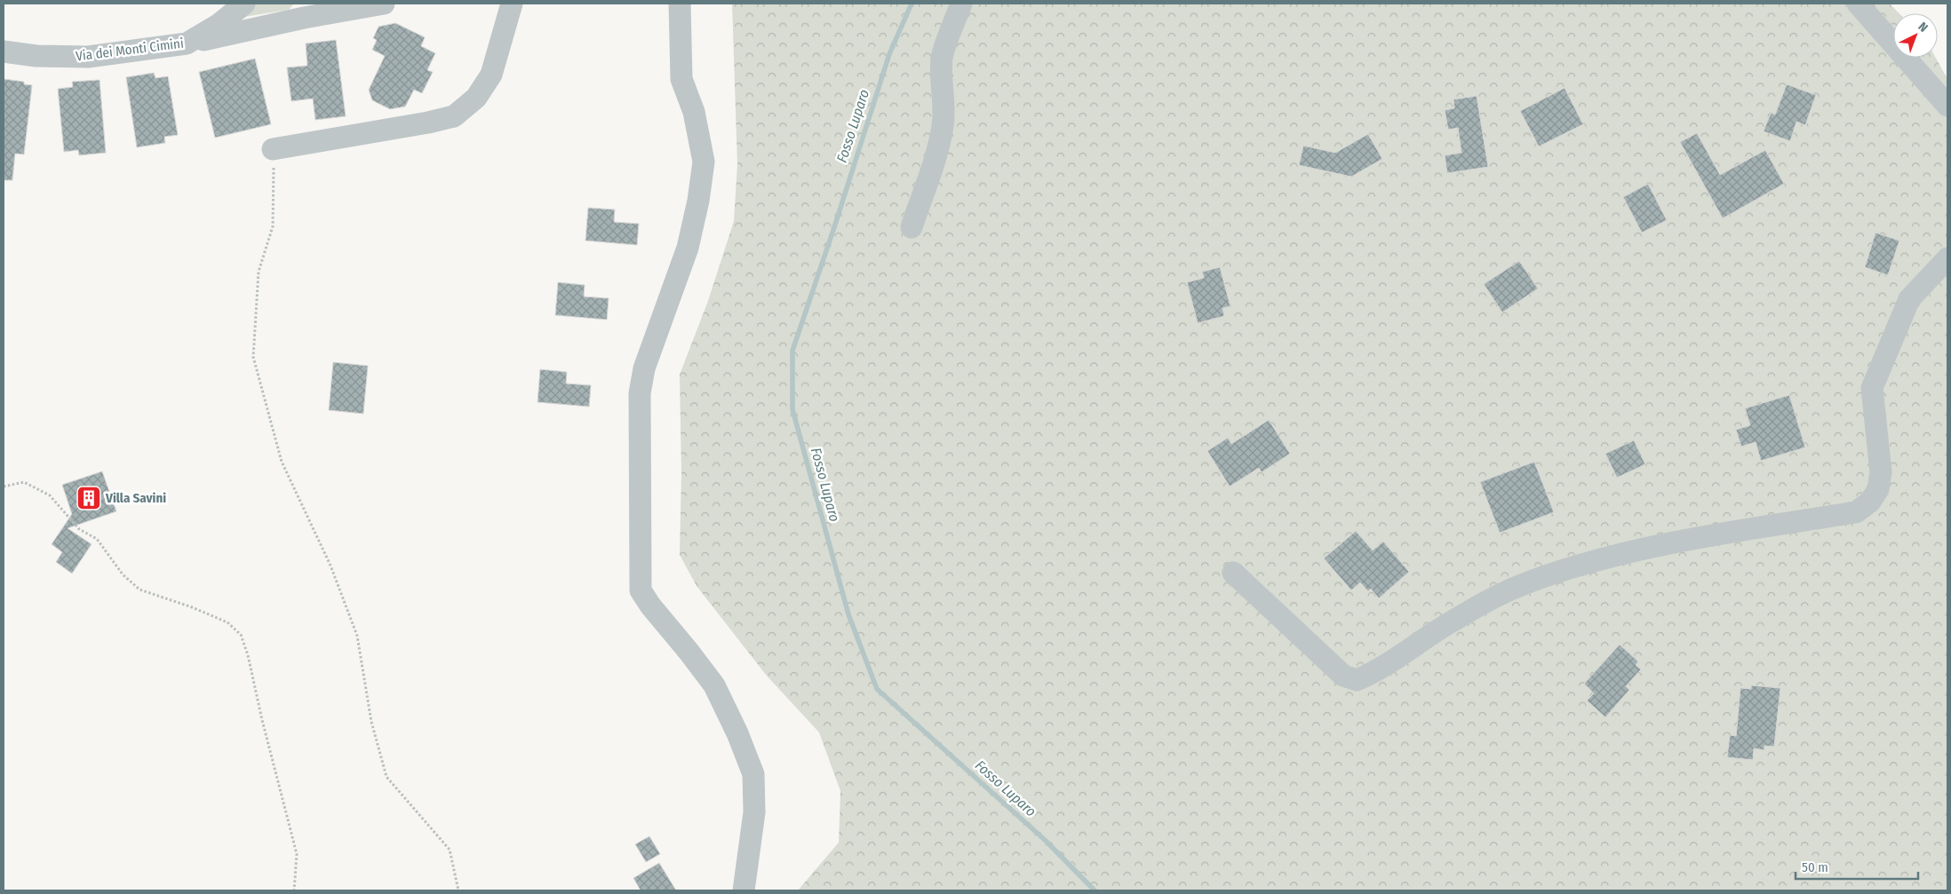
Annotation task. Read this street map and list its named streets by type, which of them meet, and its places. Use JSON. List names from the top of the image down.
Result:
{
  "streets": {
    "street": ["Via dei Monti Cimini"]
  },
  "water": ["Fosso Luparo"],
  "places": {
    "building": ["Villa Savini"]
  },
  "scale_bar": "50 m",
  "north": "top right"
}
